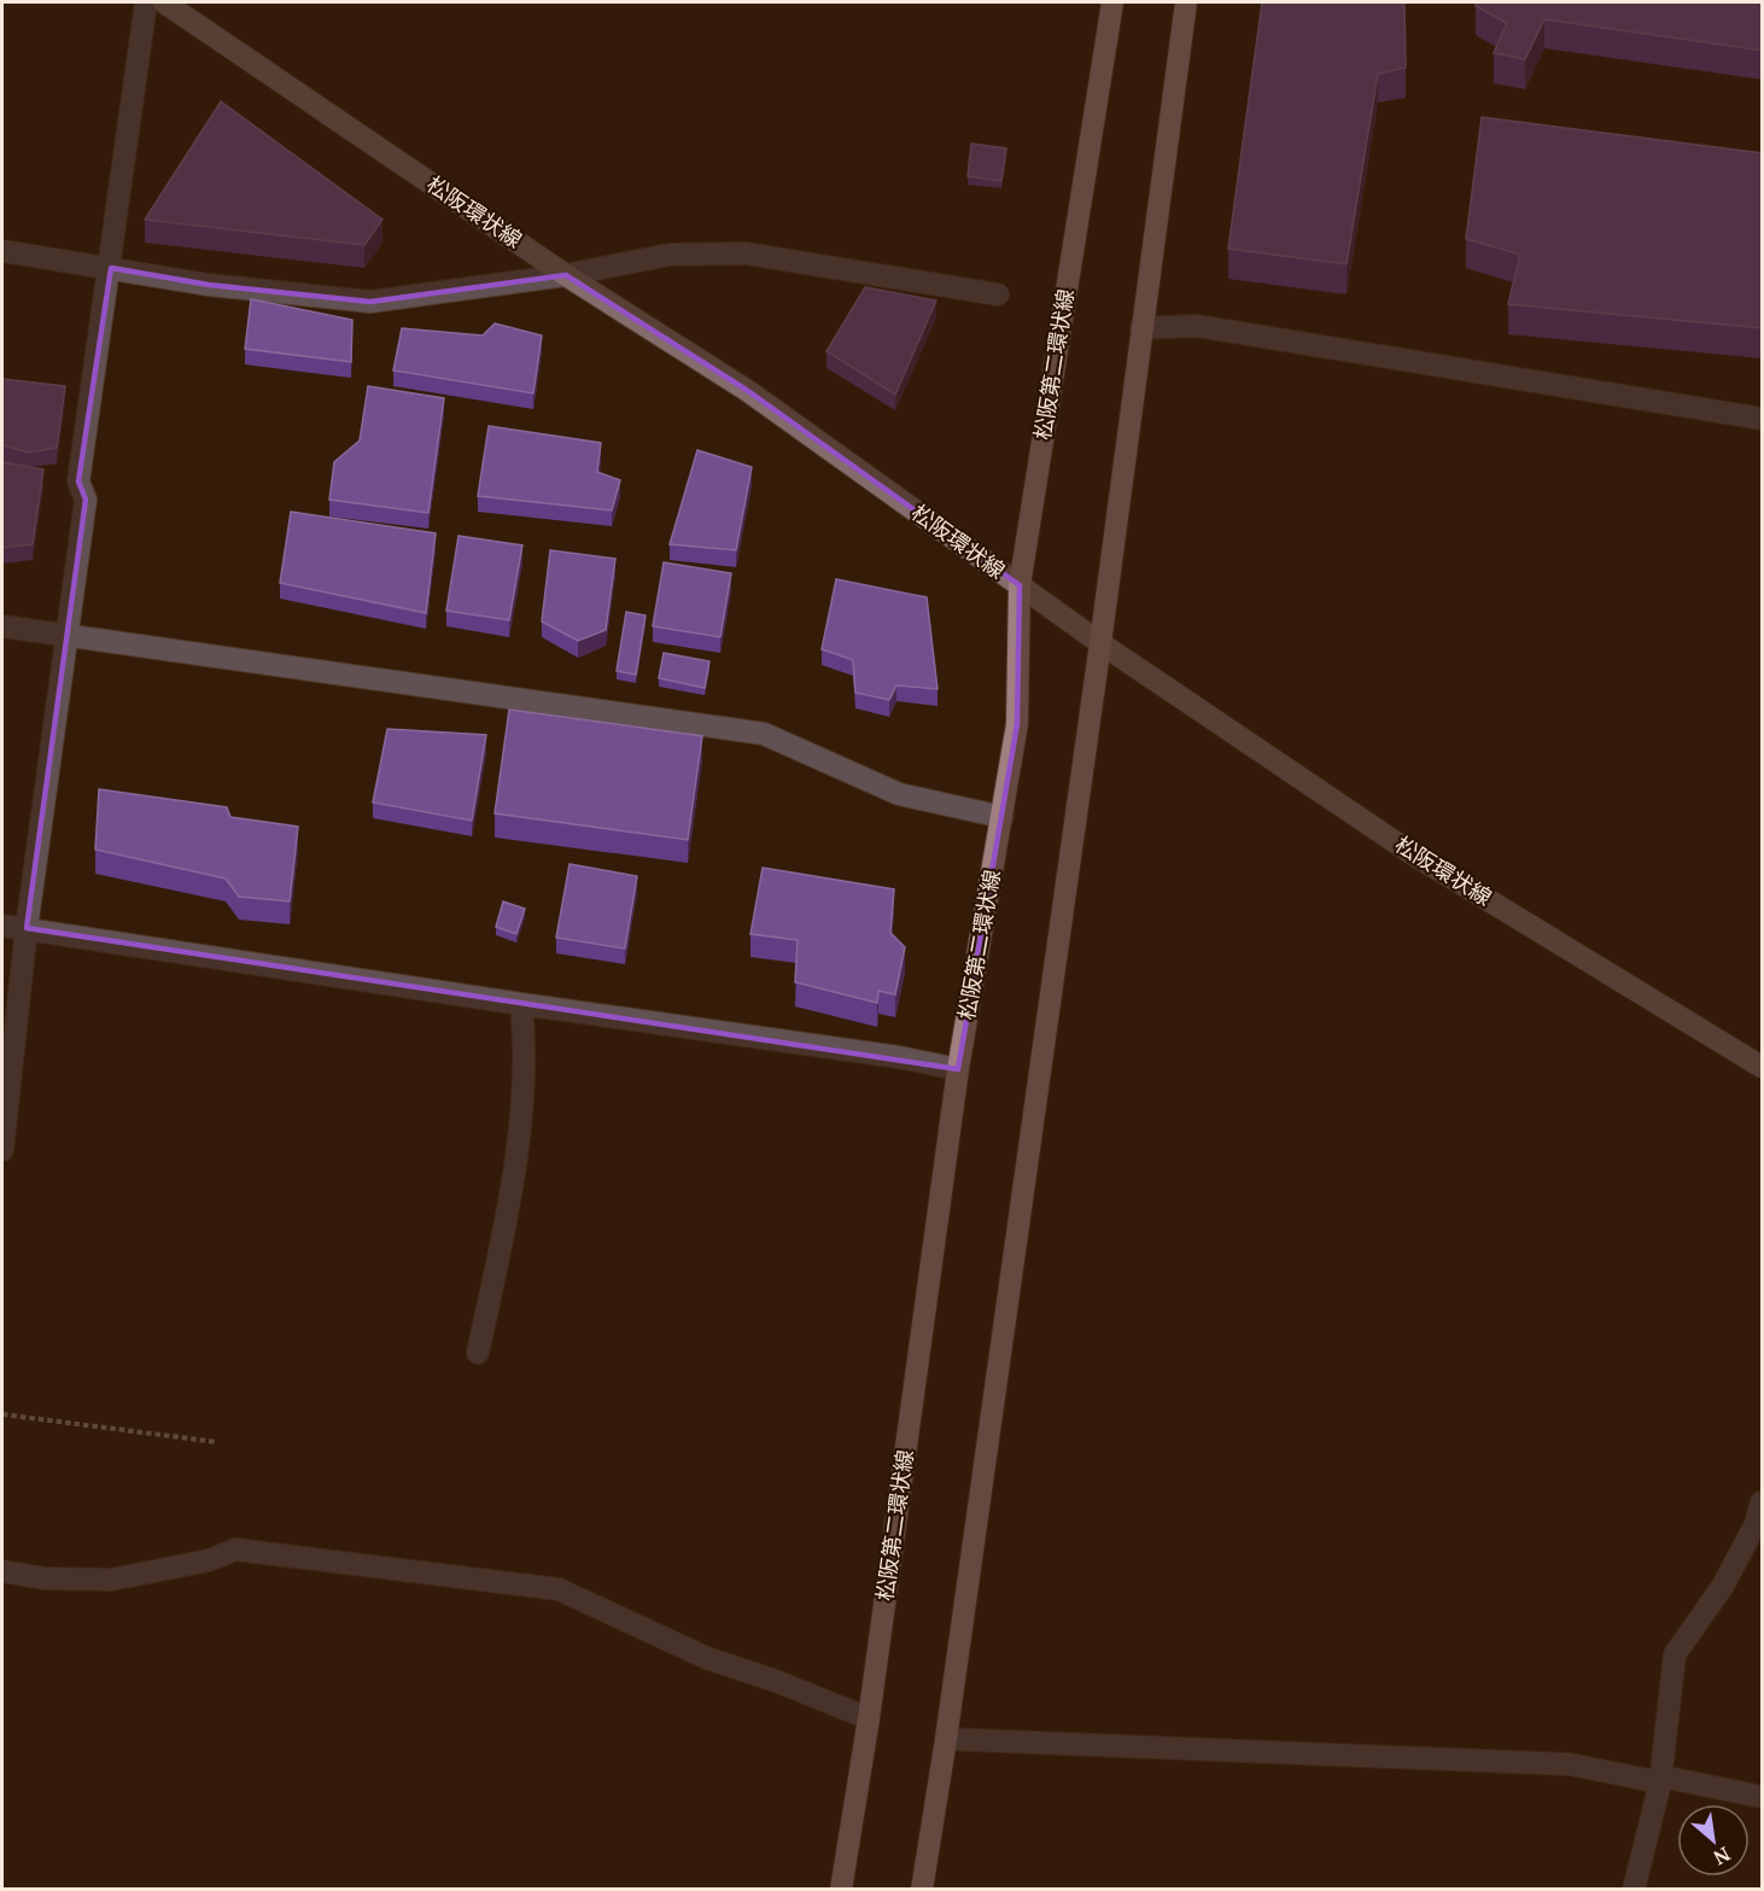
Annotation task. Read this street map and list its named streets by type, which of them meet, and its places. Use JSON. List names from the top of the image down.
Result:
{
  "streets": {
    "main road": ["松阪環状線", "松阪第二環状線"]
  },
  "crossings": [
    ["松阪環状線", "松阪第二環状線"]
  ],
  "north": "bottom right"
}
